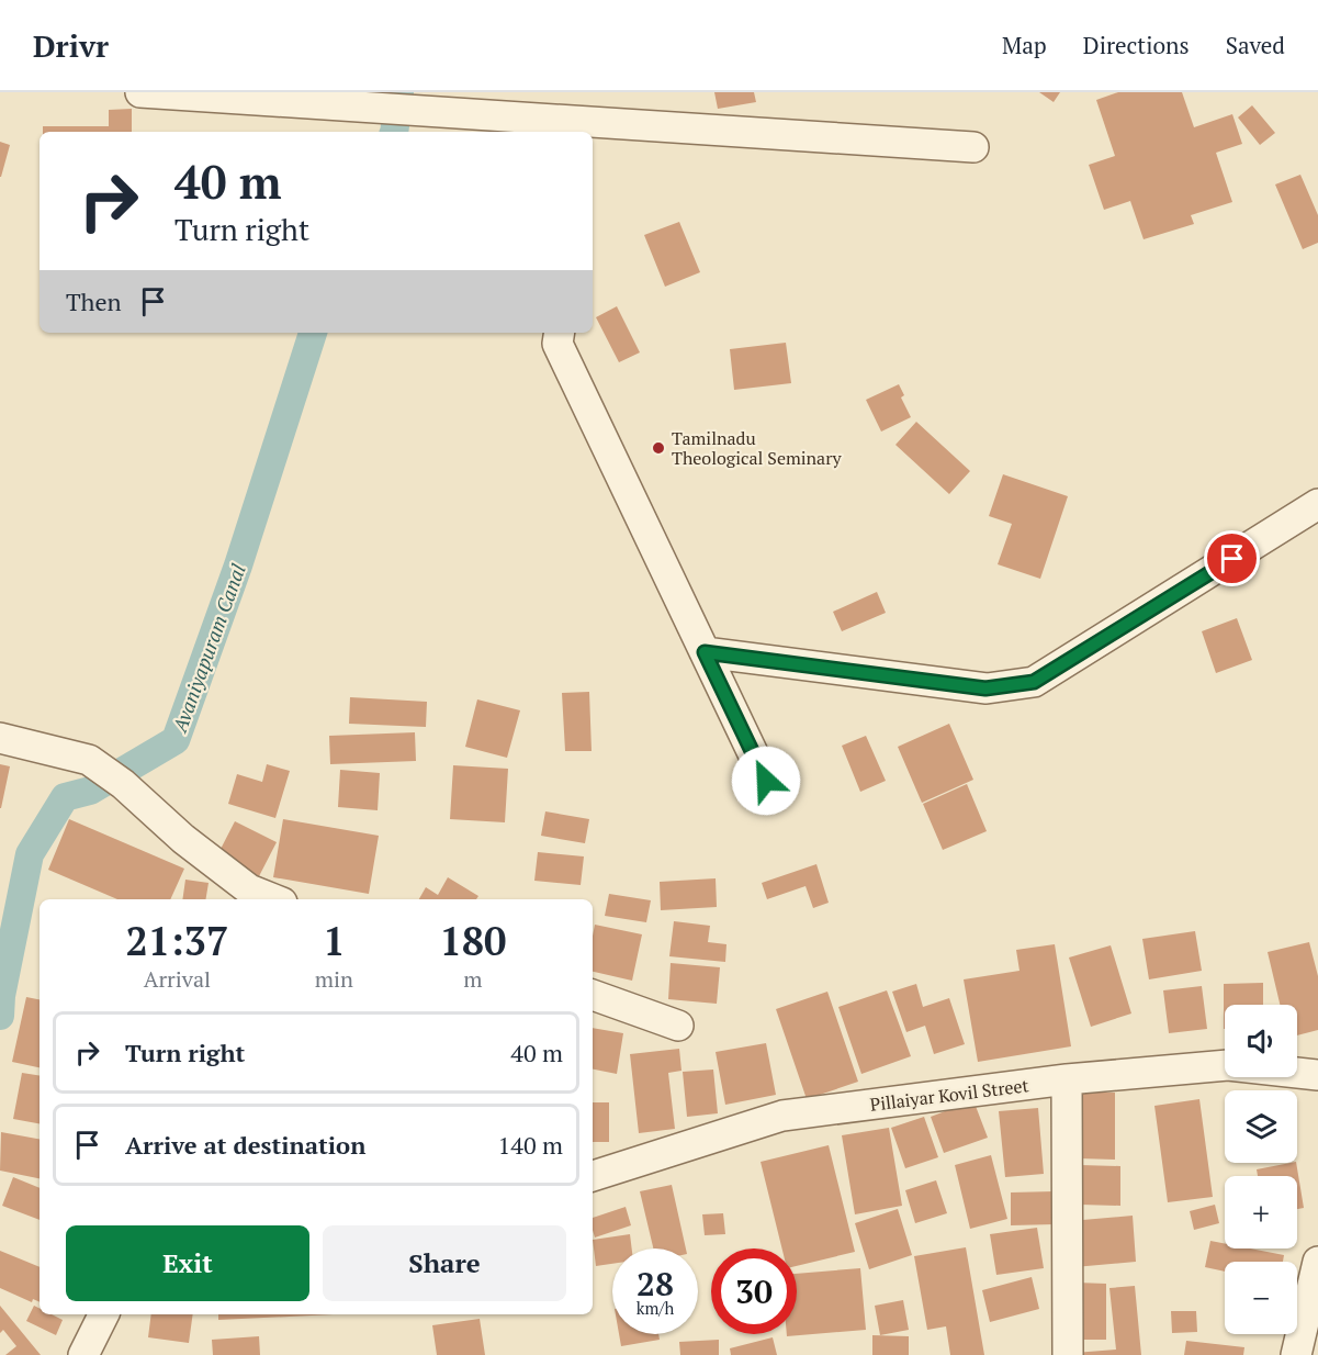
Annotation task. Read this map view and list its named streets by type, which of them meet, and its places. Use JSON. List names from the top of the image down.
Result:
{
  "streets": {
    "street": ["Pillaiyar Kovil Street"]
  },
  "water": ["Avaniyapuram Canal"],
  "places": ["Tamilnadu Theological Seminary"],
  "page": {
    "header": "Drivr",
    "nav": ["Map", "Directions", "Saved"],
    "turn": ["40 m", "Turn right"],
    "then": "Then",
    "eta": [
      "21:37",
      "Arrival",
      "1",
      "min",
      "180",
      "m"
    ],
    "map_buttons": ["+", "−"],
    "list": [
      {
        "name": "Turn right",
        "value": "40 m"
      },
      {
        "name": "Arrive at destination",
        "value": "140 m"
      }
    ],
    "buttons": ["Exit", "Share"],
    "speed": "28 km/h",
    "limit": "30"
  }
}
